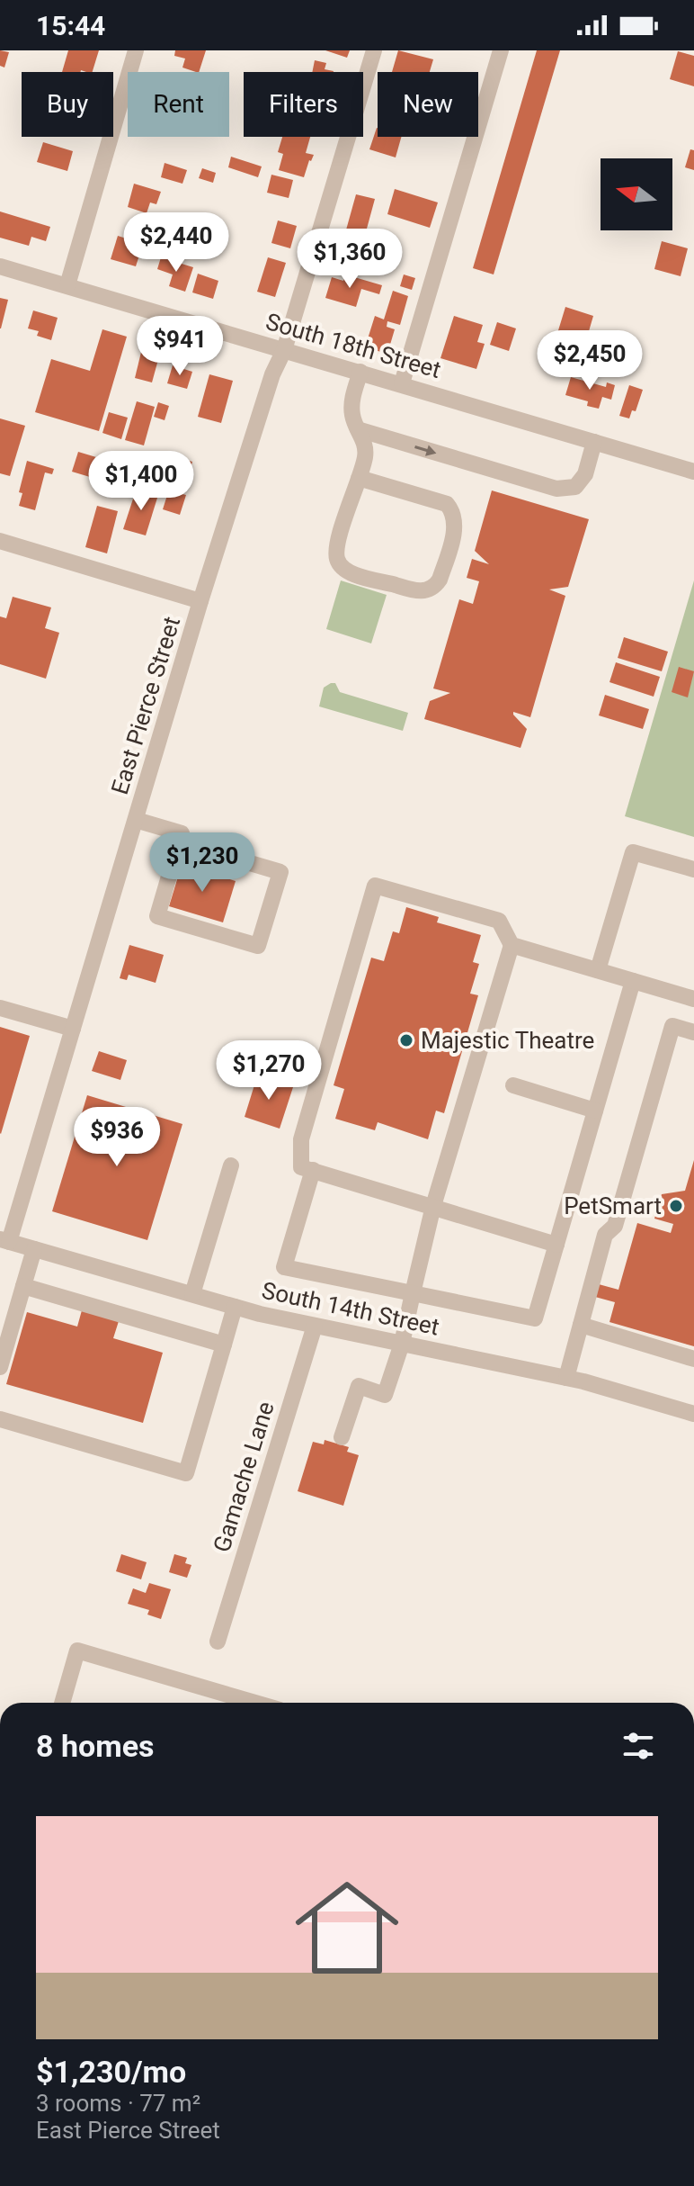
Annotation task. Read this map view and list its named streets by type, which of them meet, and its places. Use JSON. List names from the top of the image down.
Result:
{
  "streets": {
    "street": [
      "South 18th Street",
      "East Pierce Street",
      "South 14th Street",
      "Gamache Lane"
    ]
  },
  "crossings": [
    ["South 18th Street", "East Pierce Street"],
    ["East Pierce Street", "South 14th Street"],
    ["South 14th Street", "Gamache Lane"]
  ],
  "places": ["Majestic Theatre", "PetSmart"],
  "north": "left",
  "page": {
    "status": "15:44",
    "chip": [
      "Buy",
      "Rent",
      "Filters",
      "New"
    ],
    "price": [
      "$2,440",
      "$1,360",
      "$941",
      "$2,450",
      "$1,400",
      "$1,230",
      "$1,270",
      "$936"
    ],
    "heading": "8 homes",
    "list": [
      {
        "name": "$1,230/mo",
        "note": "3 rooms · 77 m² · East Pierce Street"
      }
    ]
  }
}
